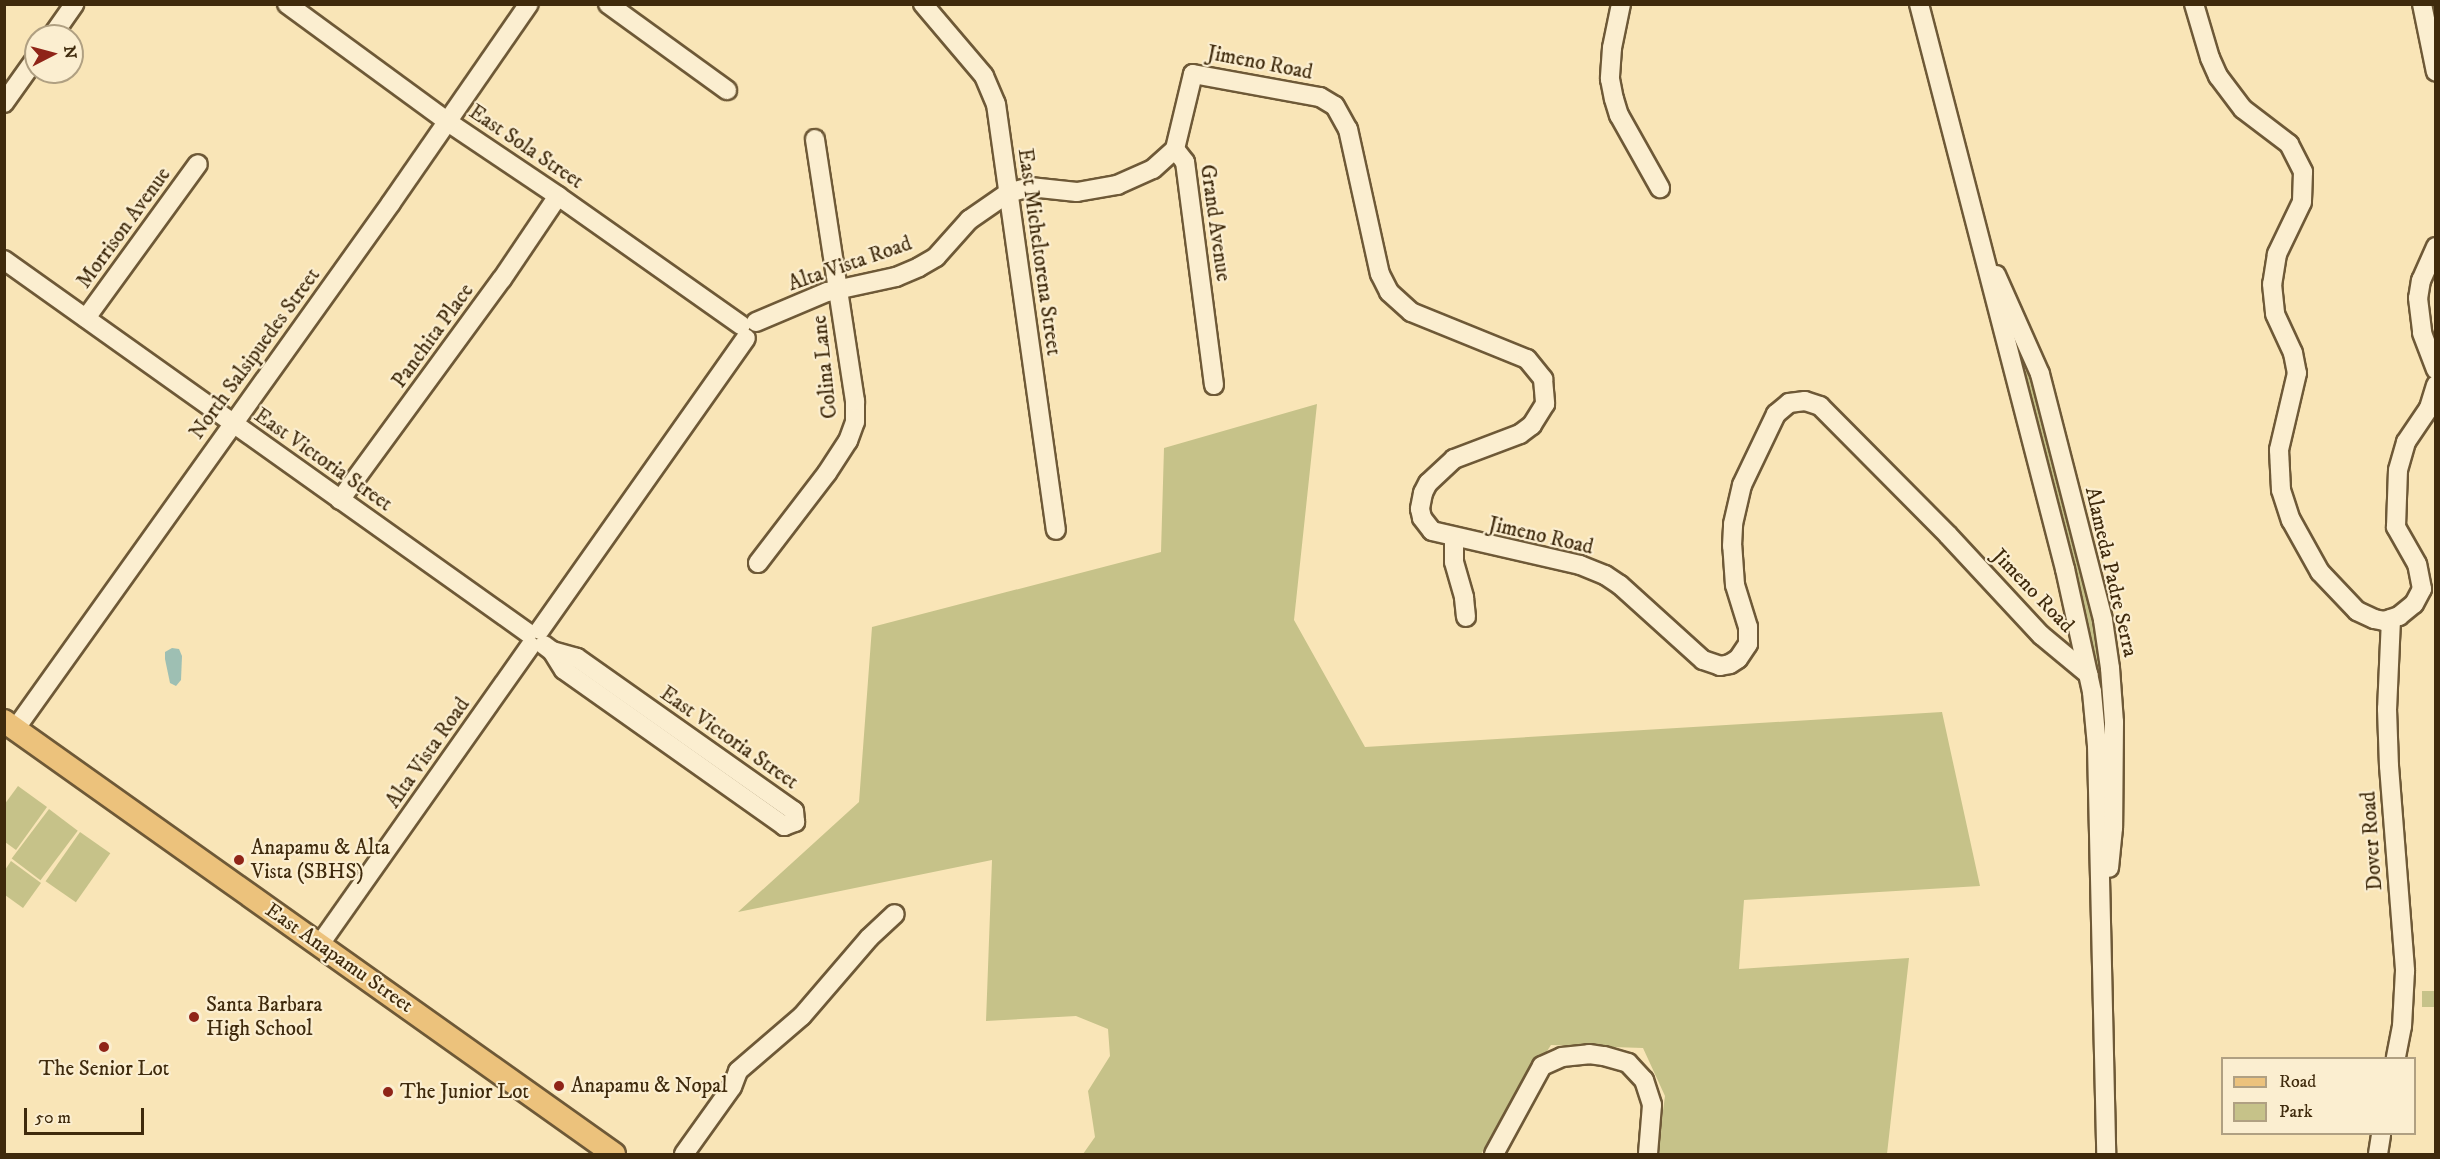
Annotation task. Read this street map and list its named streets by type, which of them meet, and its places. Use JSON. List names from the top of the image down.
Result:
{
  "streets": {
    "main road": ["East Anapamu Street"],
    "street": [
      "Jimeno Road",
      "East Sola Street",
      "Grand Avenue",
      "Morrison Avenue",
      "East Micheltorena Street",
      "Alta Vista Road",
      "Panchita Place",
      "North Salsipuedes Street",
      "Colina Lane",
      "East Victoria Street",
      "Alameda Padre Serra",
      "Dover Road"
    ]
  },
  "crossings": [
    ["Jimeno Road", "Grand Avenue"],
    ["Jimeno Road", "Alameda Padre Serra"],
    ["East Sola Street", "Alta Vista Road"],
    ["East Sola Street", "Panchita Place"],
    ["East Sola Street", "North Salsipuedes Street"],
    ["Grand Avenue", "Alta Vista Road"],
    ["Morrison Avenue", "East Victoria Street"],
    ["East Micheltorena Street", "Alta Vista Road"],
    ["Alta Vista Road", "Colina Lane"],
    ["Alta Vista Road", "East Victoria Street"],
    ["Alta Vista Road", "East Anapamu Street"],
    ["Panchita Place", "East Victoria Street"],
    ["North Salsipuedes Street", "East Victoria Street"],
    ["North Salsipuedes Street", "East Anapamu Street"]
  ],
  "places": [
    "Anapamu & Alta Vista (SBHS)",
    "Santa Barbara High School",
    "The Senior Lot",
    "Anapamu & Nopal",
    "The Junior Lot"
  ],
  "legend": ["Road", "Park"],
  "scale_bar": "50 m",
  "north": "right"
}
